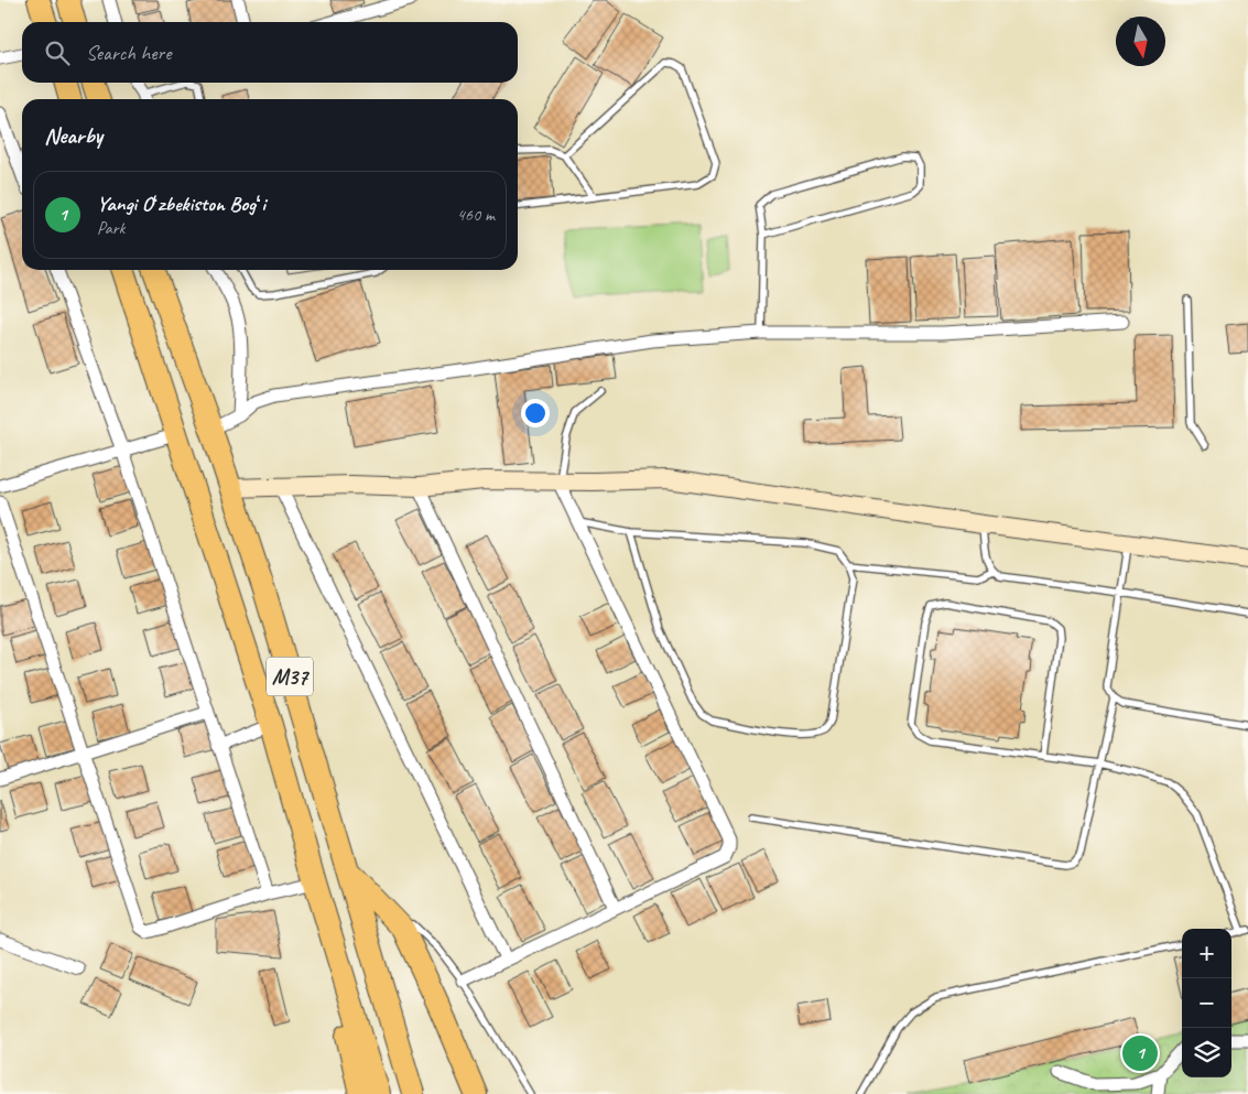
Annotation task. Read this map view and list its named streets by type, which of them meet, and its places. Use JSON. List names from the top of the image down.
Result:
{
  "streets": {
    "highway": ["M37"]
  },
  "north": "bottom",
  "page": {
    "search": "Search here",
    "heading": "Nearby",
    "list": [
      {
        "mark": "1",
        "name": "Yangi Oʻzbekiston Bogʻi",
        "note": "Park",
        "value": "460 m"
      }
    ],
    "map_buttons": ["+", "−"],
    "pins": "1"
  }
}
